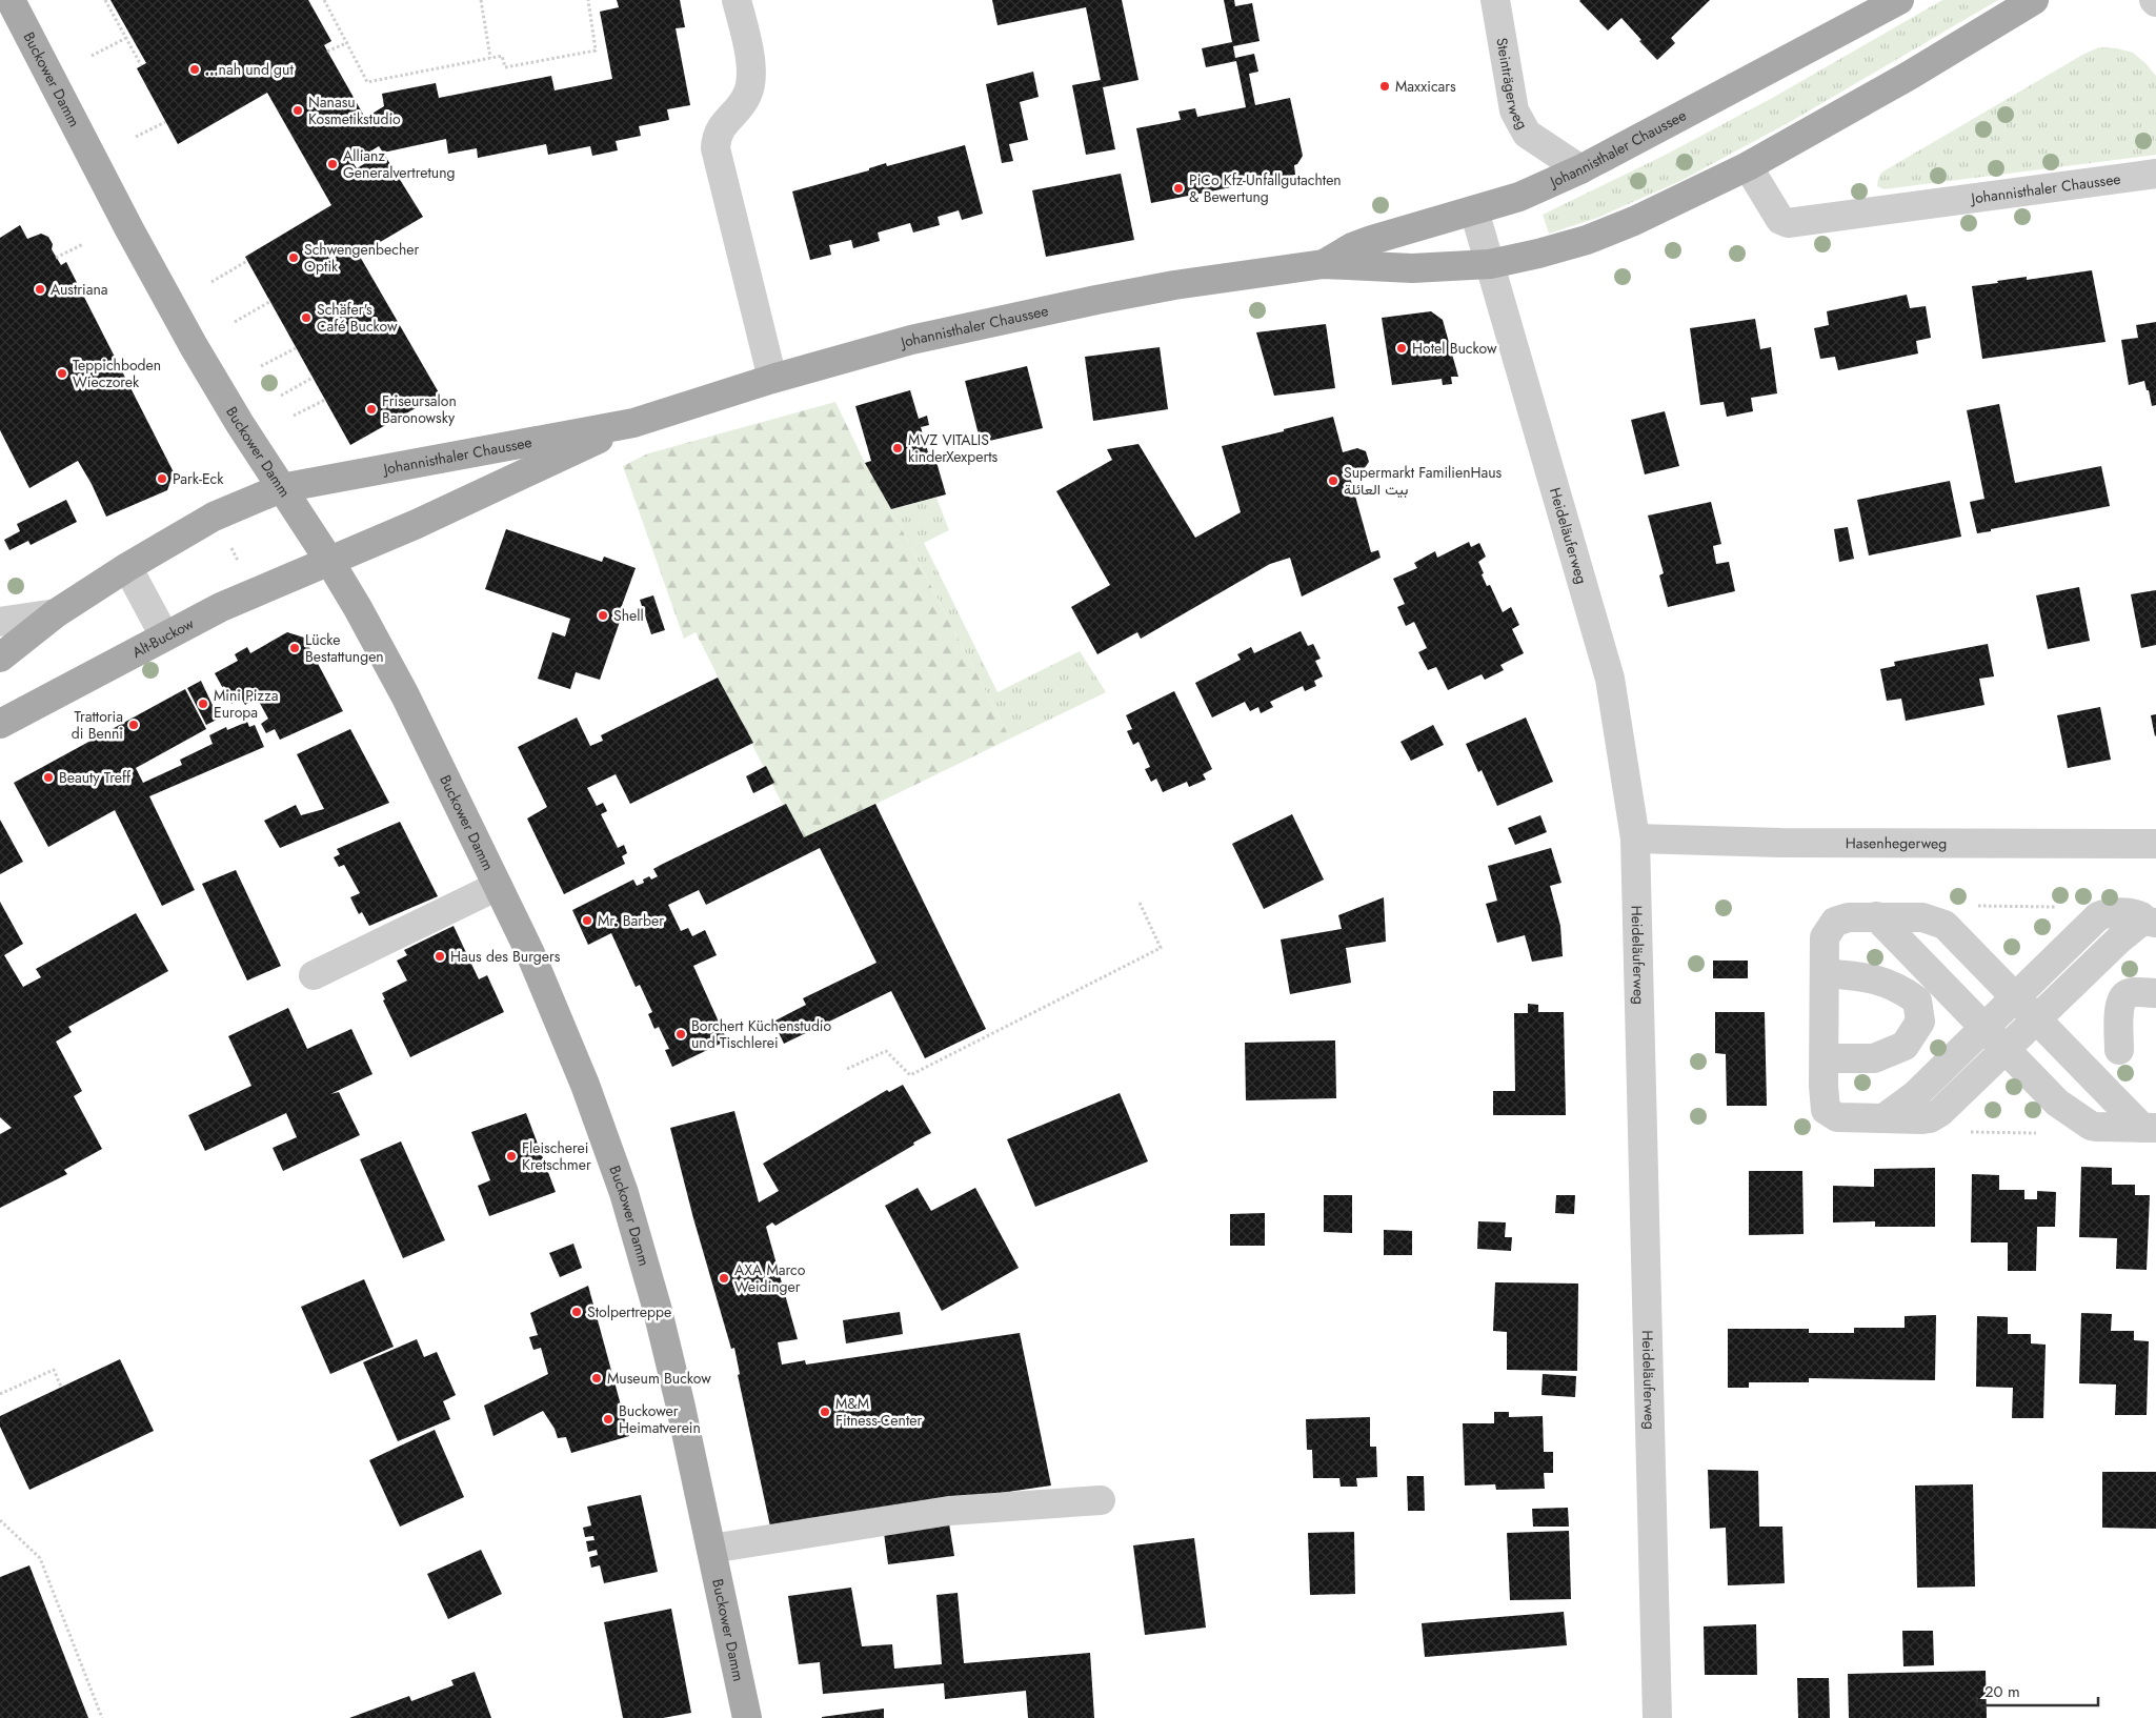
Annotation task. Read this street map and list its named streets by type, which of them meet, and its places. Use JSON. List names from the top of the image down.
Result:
{
  "streets": {
    "main road": ["Buckower Damm", "Johannisthaler Chaussee", "Alt-Buckow"],
    "street": ["Steinträgerweg", "Heideläuferweg", "Hasenhegerweg"]
  },
  "crossings": [
    ["Buckower Damm", "Johannisthaler Chaussee"],
    ["Buckower Damm", "Alt-Buckow"],
    ["Steinträgerweg", "Johannisthaler Chaussee"],
    ["Johannisthaler Chaussee", "Heideläuferweg"],
    ["Johannisthaler Chaussee", "Alt-Buckow"],
    ["Heideläuferweg", "Hasenhegerweg"]
  ],
  "places": [
    "...nah und gut",
    "Maxxicars",
    "Nanasu Kosmetikstudio",
    "Allianz Generalvertretung",
    "PiCo Kfz-Unfallgutachten & Bewertung",
    "Schwengenbecher Optik",
    "Austriana",
    "Schäfer's Café Buckow",
    "Hotel Buckow",
    "Teppichboden Wieczorek",
    "Friseursalon Baronowsky",
    "MVZ VITALIS kinderXexperts",
    "Park-Eck",
    "Supermarkt FamilienHaus بيت العائلة",
    "Shell",
    "Lücke Bestattungen",
    "Mini Pizza Europa",
    "Trattoria di Benni",
    "Beauty Treff",
    "Mr. Barber",
    "Haus des Burgers",
    "Borchert Küchenstudio und Tischlerei",
    "Fleischerei Kretschmer",
    "AXA Marco Weidinger",
    "Stolpertreppe",
    "Museum Buckow",
    "M&M Fitness-Center",
    "Buckower Heimatverein"
  ],
  "scale_bar": "20 m"
}
